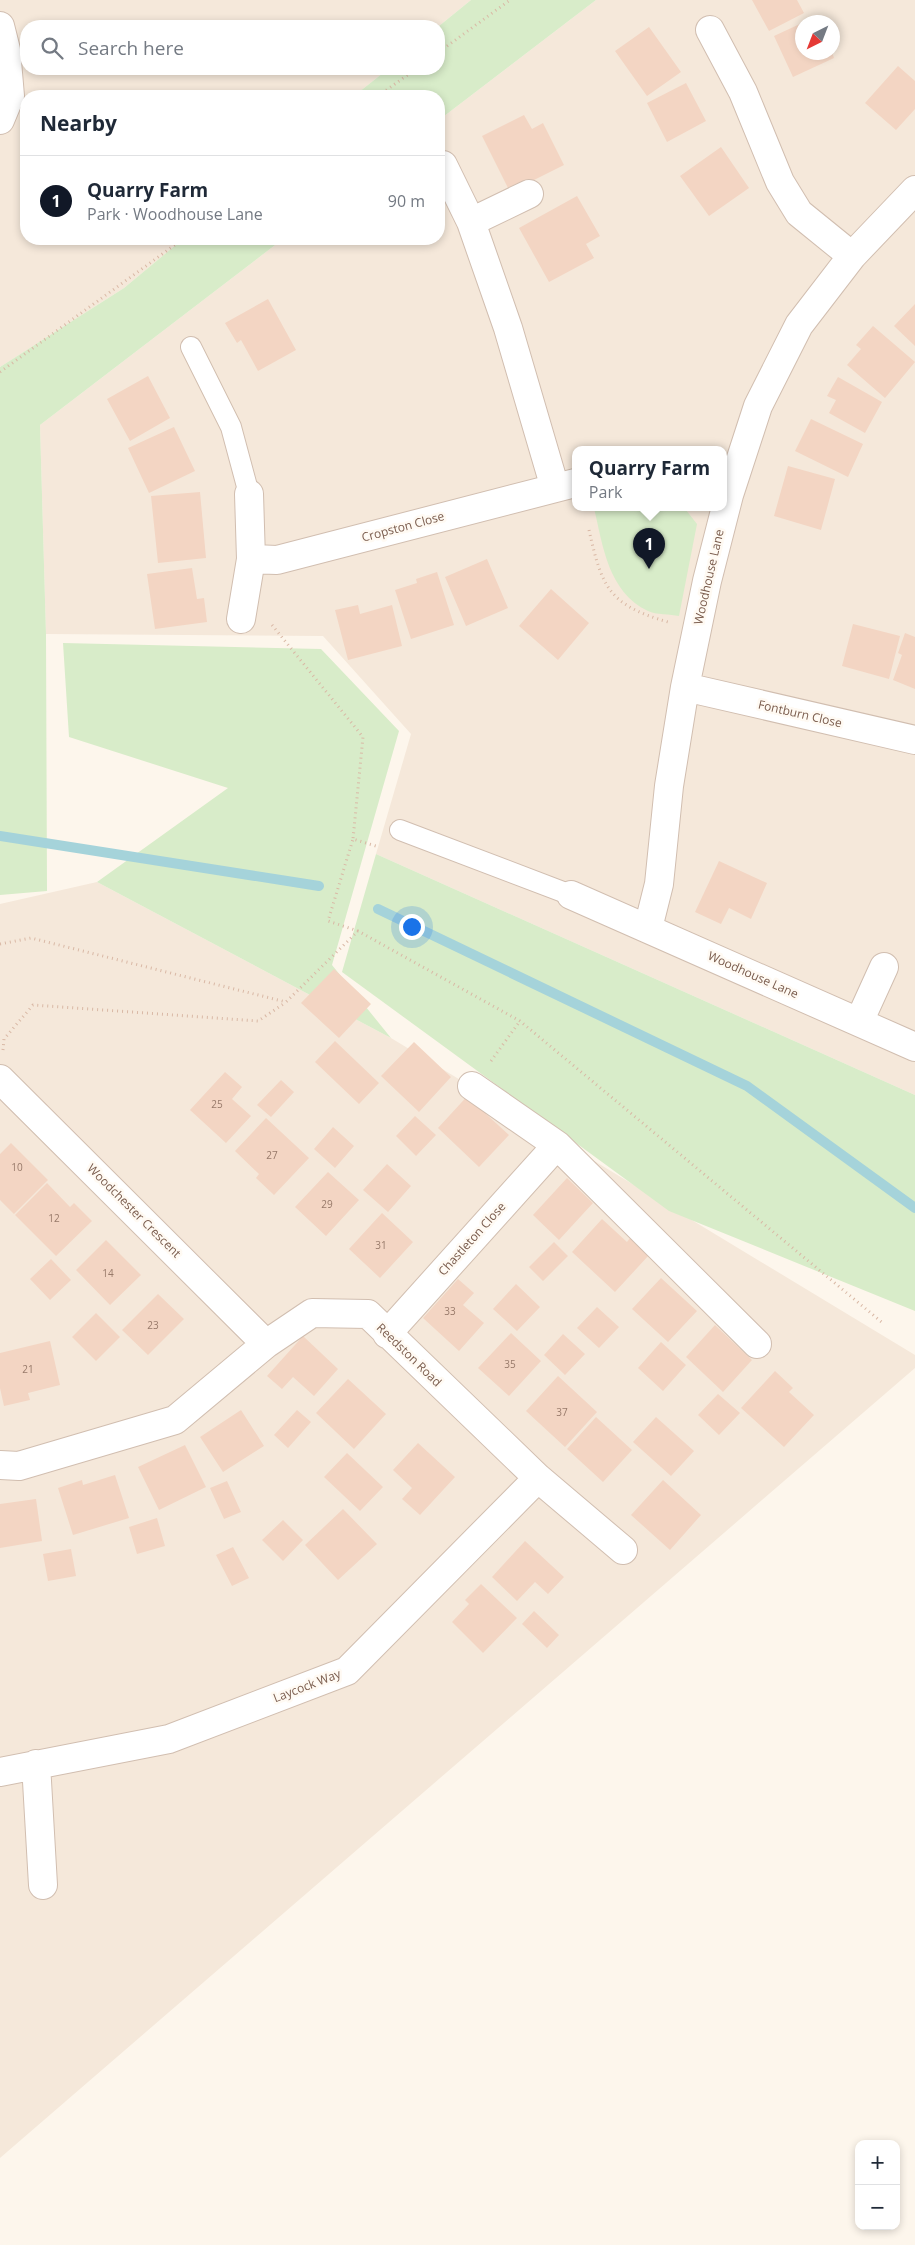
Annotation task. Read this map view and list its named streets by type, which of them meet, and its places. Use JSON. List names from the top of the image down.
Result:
{
  "streets": {
    "street": [
      "Cropston Close",
      "Woodhouse Lane",
      "Fontburn Close",
      "Woodchester Crescent",
      "Chastleton Close",
      "Reedston Road",
      "Laycock Way"
    ]
  },
  "crossings": [
    ["Woodhouse Lane", "Fontburn Close"],
    ["Woodchester Crescent", "Reedston Road"],
    ["Chastleton Close", "Reedston Road"],
    ["Reedston Road", "Laycock Way"]
  ],
  "house_numbers": [
    "25",
    "27",
    "10",
    "29",
    "12",
    "31",
    "14",
    "33",
    "23",
    "35",
    "21",
    "37"
  ],
  "north": "bottom left",
  "page": {
    "search": "Search here",
    "heading": "Nearby",
    "list": [
      {
        "mark": "1",
        "name": "Quarry Farm",
        "note": "Park · Woodhouse Lane",
        "value": "90 m"
      }
    ],
    "popup": ["Quarry Farm", "Park"],
    "pins": "1",
    "map_buttons": ["+", "−"]
  }
}
